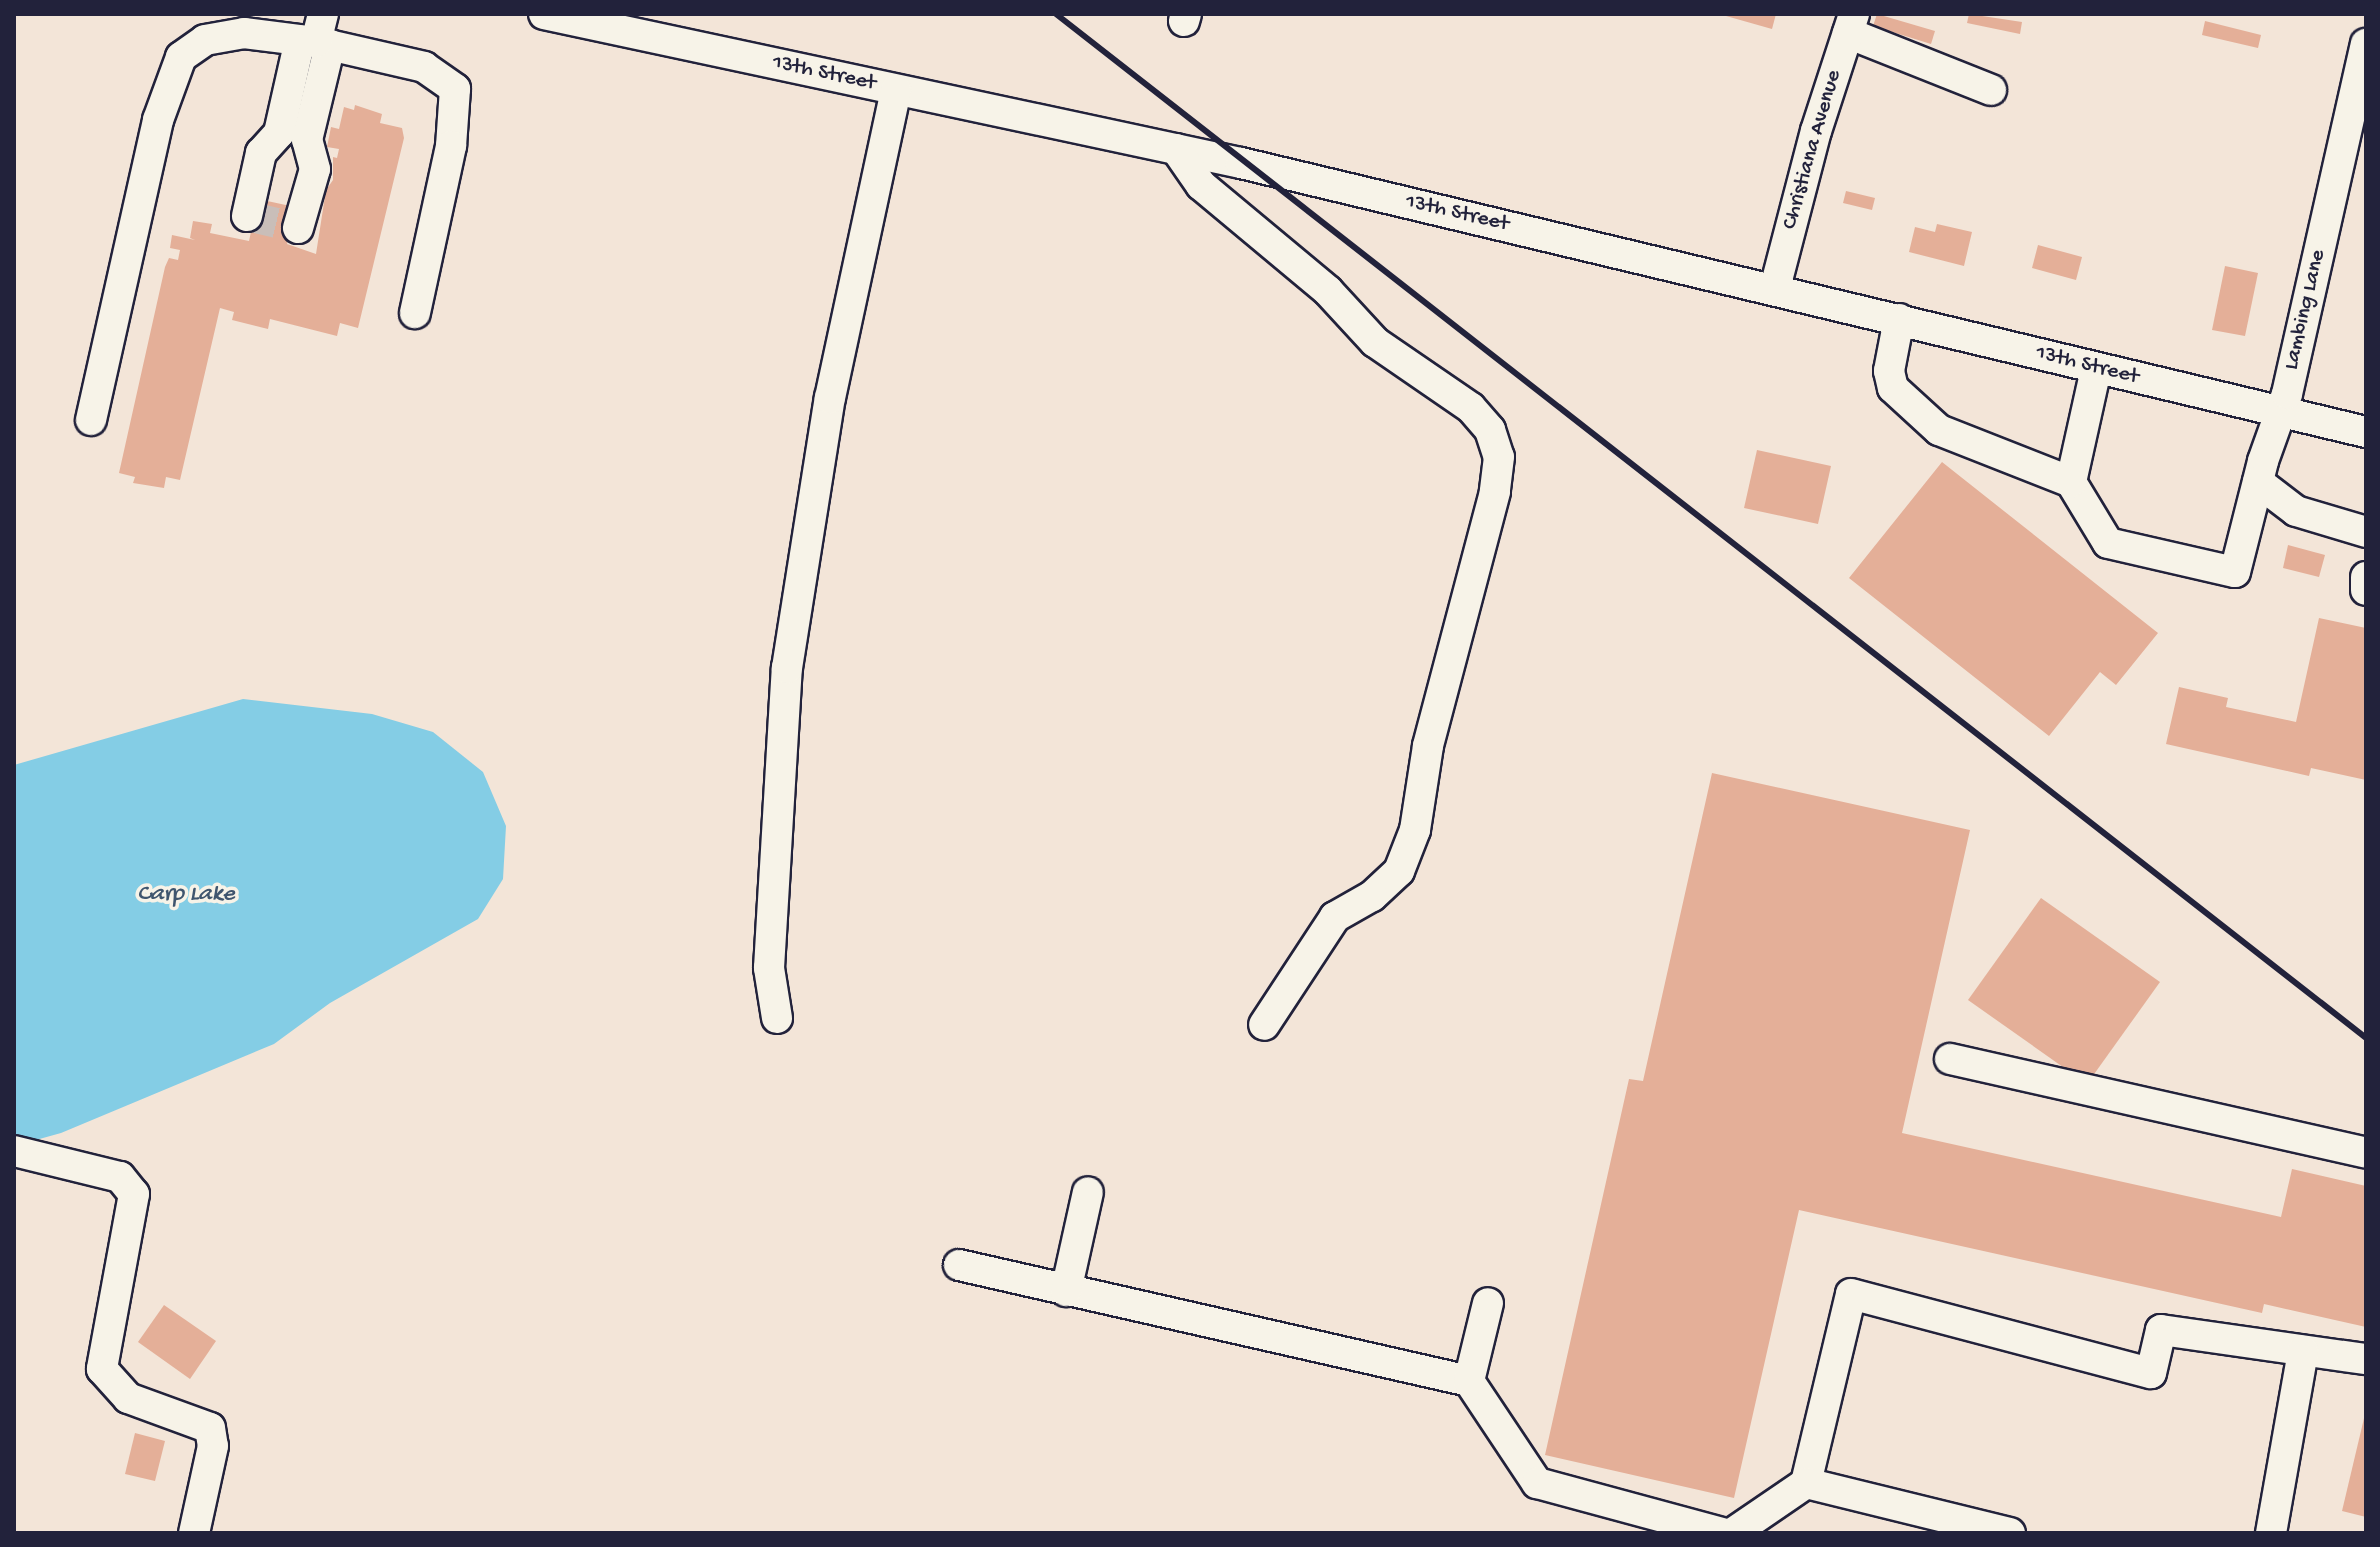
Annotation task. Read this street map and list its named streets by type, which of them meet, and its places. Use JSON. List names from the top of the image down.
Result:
{
  "streets": {
    "street": ["13th Street", "Christiana Avenue", "Lambing Lane"]
  },
  "crossings": [
    ["13th Street", "Christiana Avenue"],
    ["13th Street", "Lambing Lane"]
  ],
  "water": ["Carp Lake"]
}
